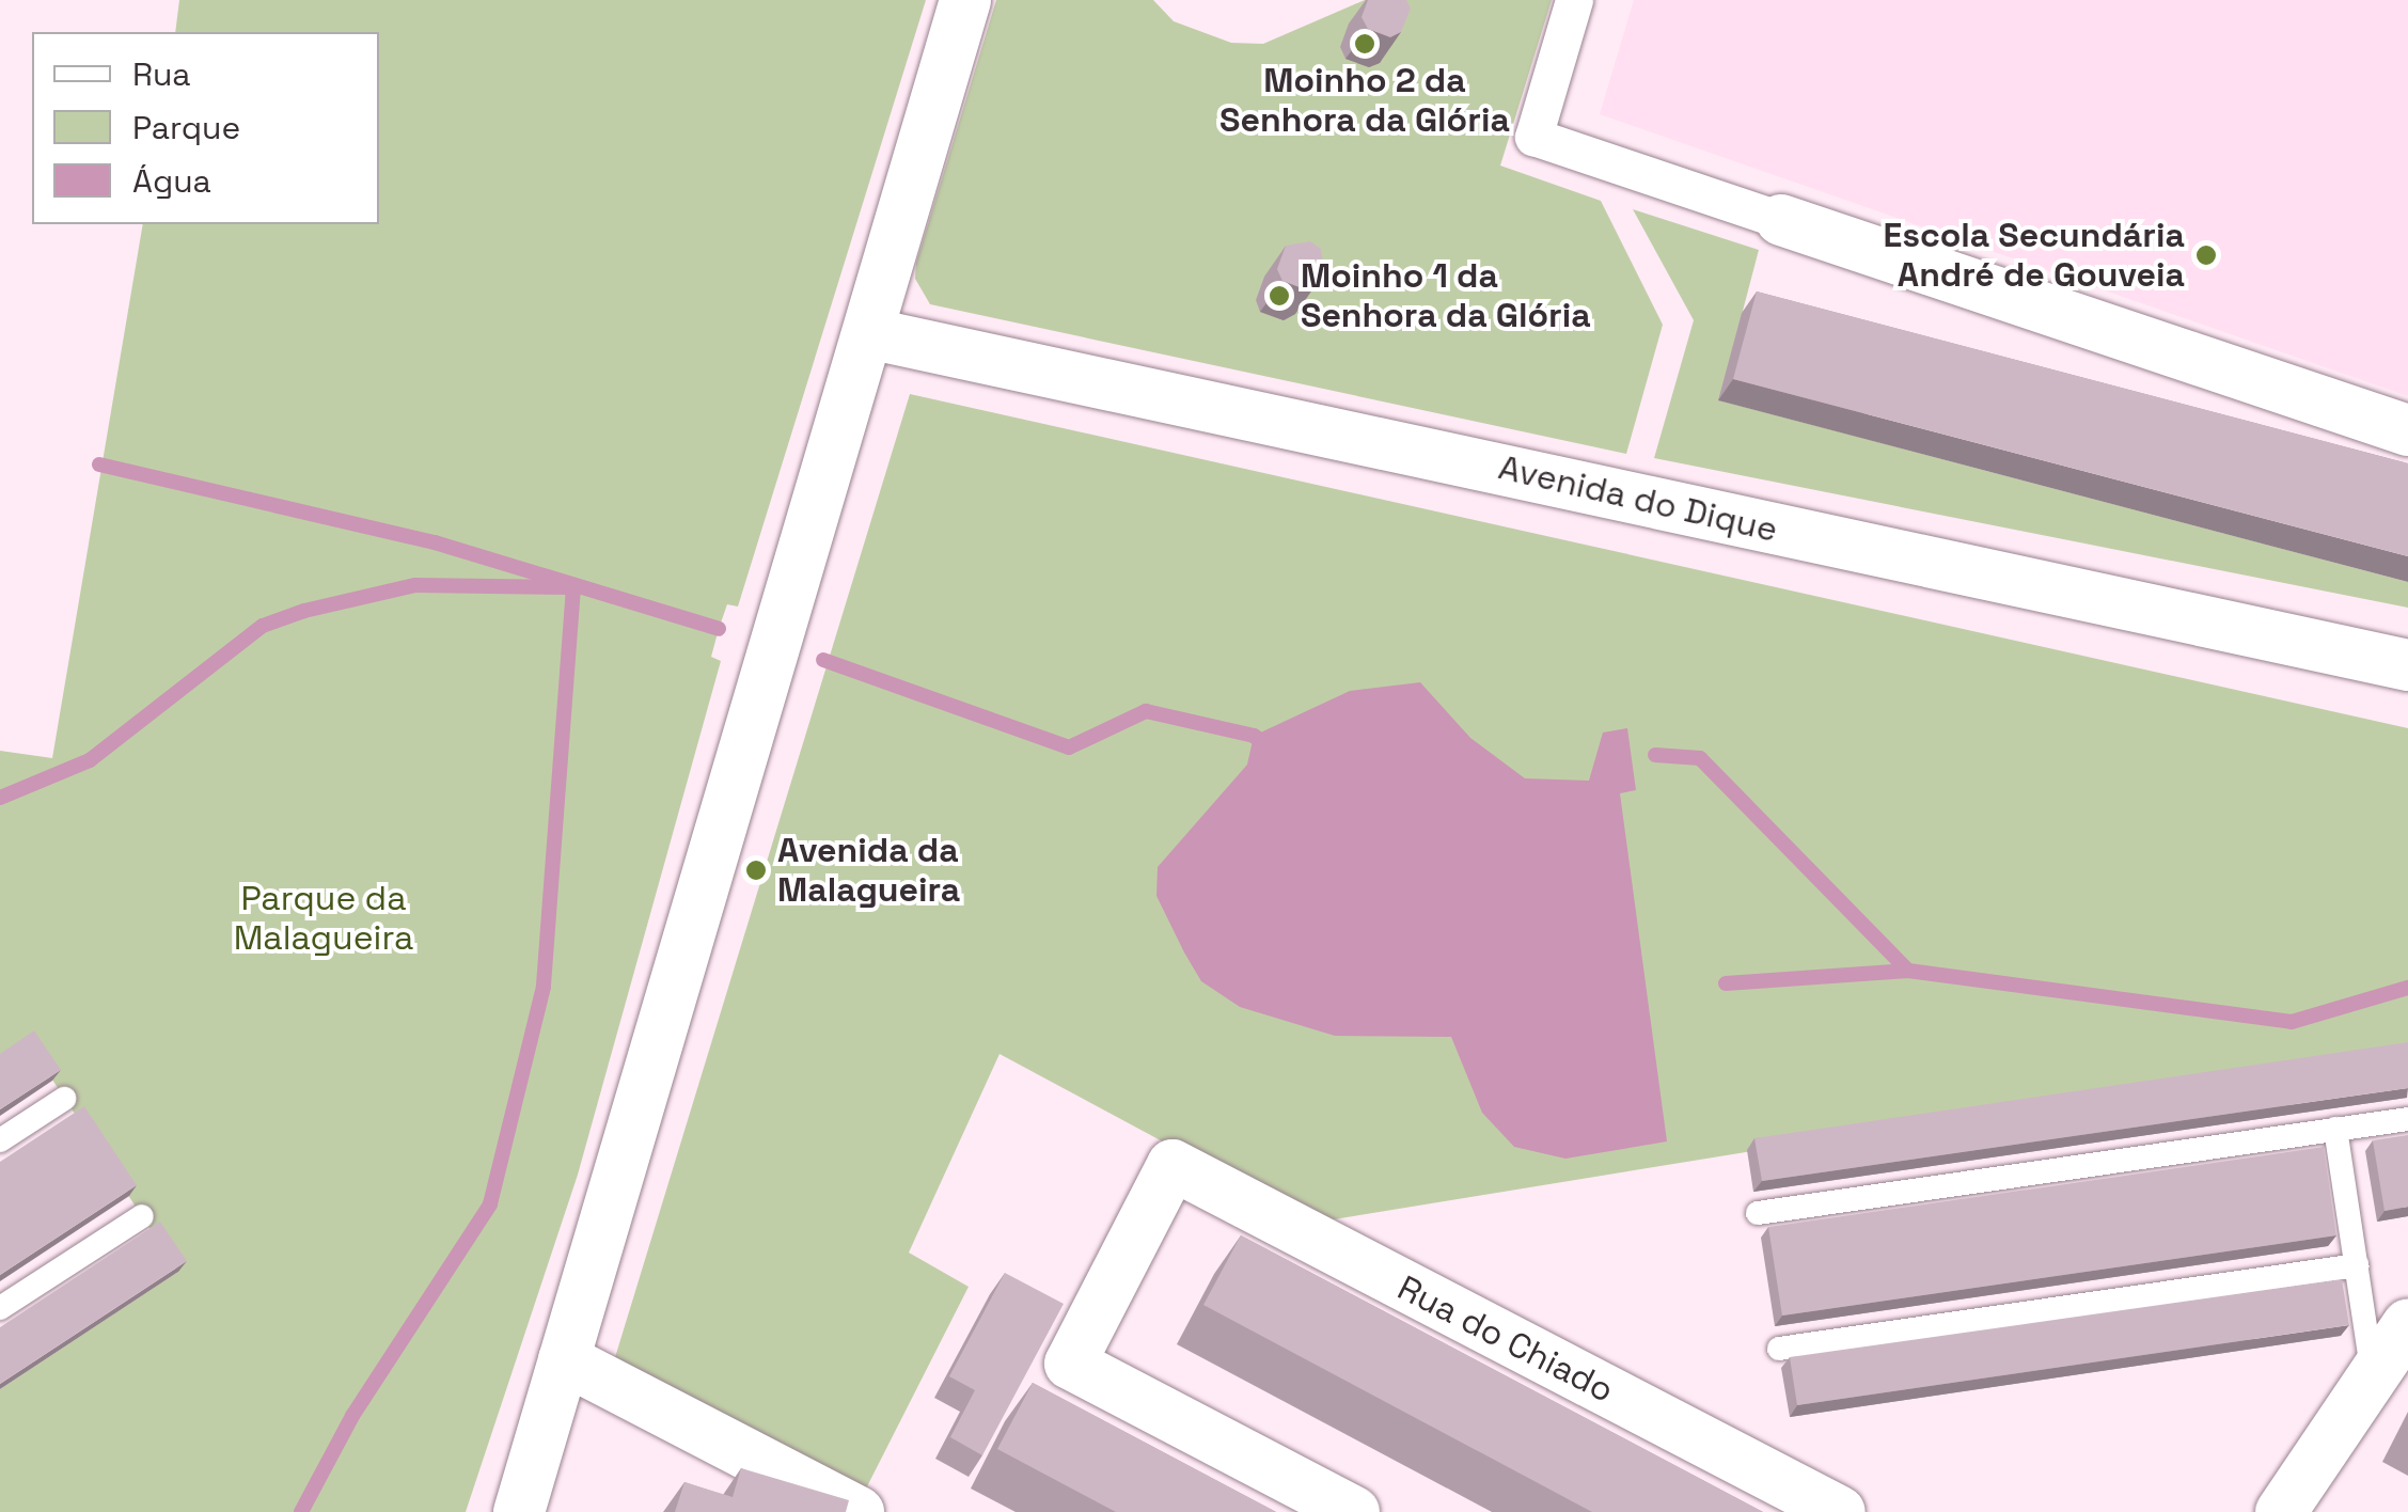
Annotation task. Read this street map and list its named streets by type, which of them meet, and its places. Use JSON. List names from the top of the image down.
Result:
{
  "streets": {
    "street": ["Avenida do Dique", "Rua do Chiado"]
  },
  "parks": ["Parque da Malagueira"],
  "places": [
    "Moinho 2 da Senhora da Glória",
    "Escola Secundária André de Gouveia",
    "Moinho 1 da Senhora da Glória",
    "Avenida da Malagueira"
  ],
  "legend": ["Rua", "Parque", "Água"]
}
